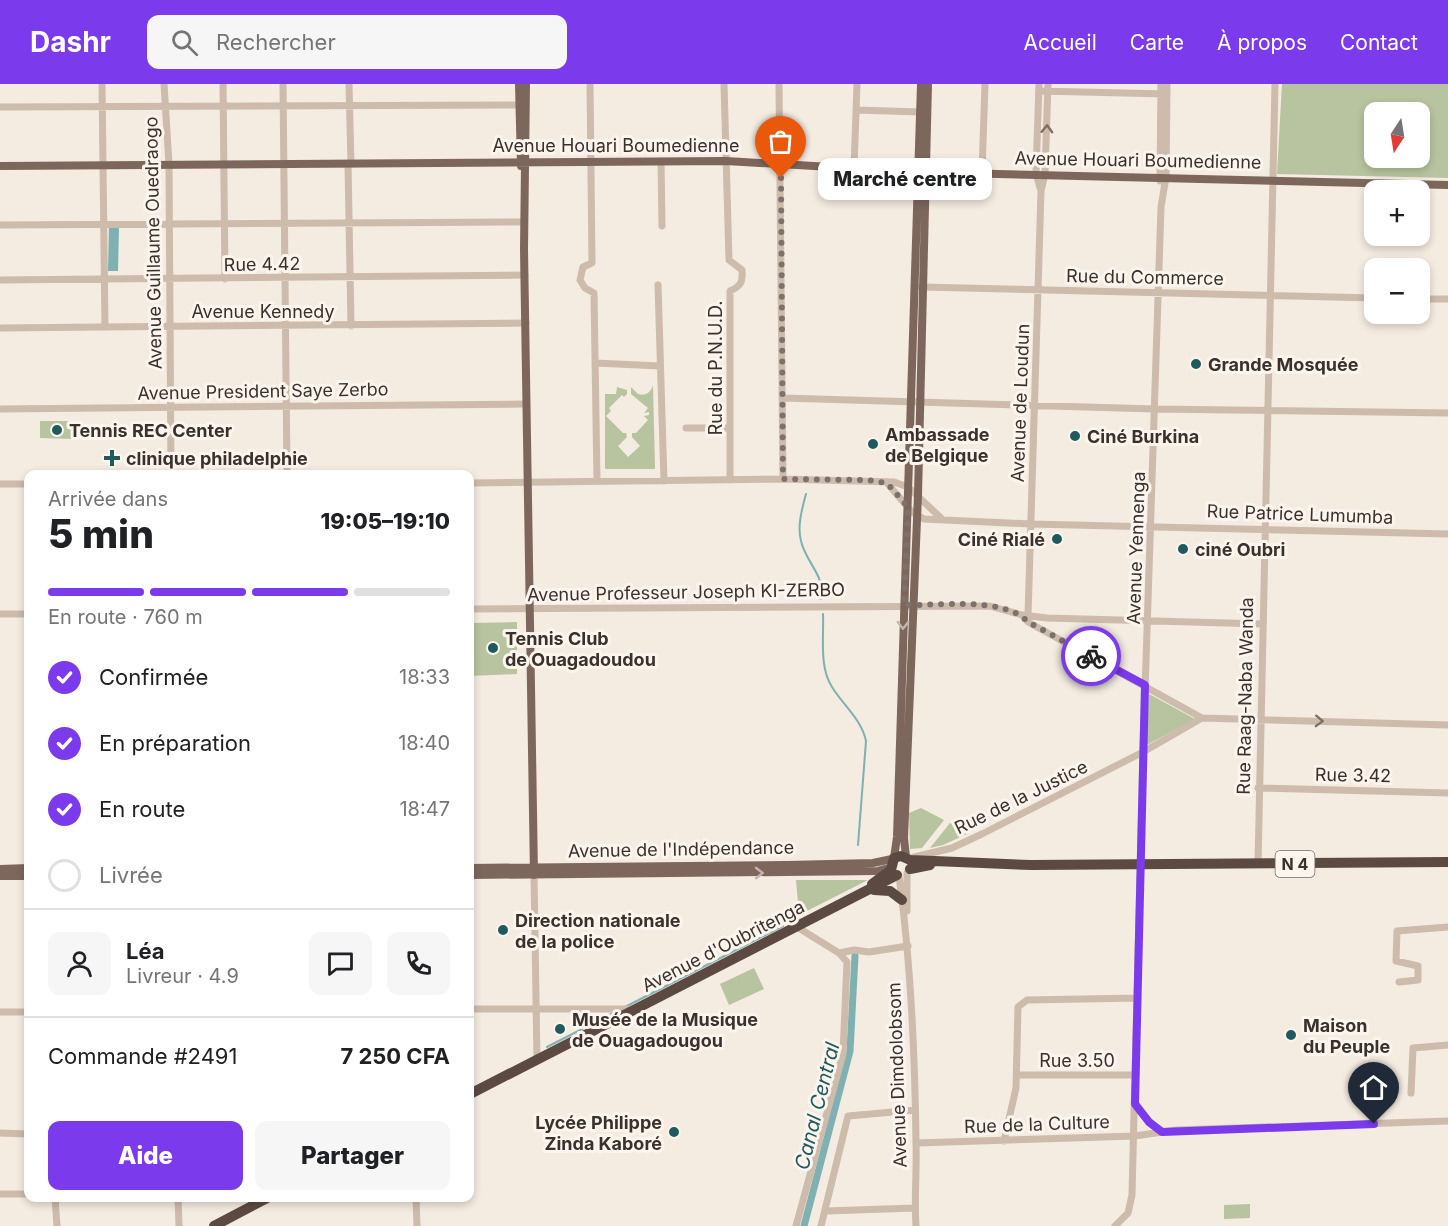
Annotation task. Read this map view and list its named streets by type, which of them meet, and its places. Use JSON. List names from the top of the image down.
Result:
{
  "streets": {
    "highway": ["N 4", "Avenue d'Oubritenga"],
    "main road": ["Avenue Houari Boumedienne", "Avenue de l'Indépendance"],
    "street": [
      "Avenue Guillaume Ouedraogo",
      "Rue 4.42",
      "Rue du Commerce",
      "Avenue Kennedy",
      "Rue du P.N.U.D.",
      "Avenue President Saye Zerbo",
      "Avenue de Loudun",
      "Rue Patrice Lumumba",
      "Avenue Yennenga",
      "Avenue Professeur Joseph KI-ZERBO",
      "Rue Raag-Naba Wanda",
      "Rue 3.42",
      "Rue de la Justice",
      "Rue 3.50",
      "Avenue Dimdolobsom",
      "Rue de la Culture"
    ]
  },
  "crossings": [
    ["Avenue Houari Boumedienne", "Avenue Guillaume Ouedraogo"],
    ["Avenue Houari Boumedienne", "Rue du P.N.U.D."],
    ["Avenue Houari Boumedienne", "Avenue de Loudun"],
    ["Avenue Houari Boumedienne", "Avenue Yennenga"],
    ["Avenue Houari Boumedienne", "Rue Raag-Naba Wanda"],
    ["Avenue Guillaume Ouedraogo", "Rue 4.42"],
    ["Avenue Guillaume Ouedraogo", "Avenue Kennedy"],
    ["Avenue Guillaume Ouedraogo", "Avenue President Saye Zerbo"],
    ["Rue du Commerce", "Avenue de Loudun"],
    ["Rue du Commerce", "Avenue Yennenga"],
    ["Rue du Commerce", "Rue Raag-Naba Wanda"],
    ["Avenue de Loudun", "Rue Patrice Lumumba"],
    ["Avenue de Loudun", "Avenue Professeur Joseph KI-ZERBO"],
    ["Rue Patrice Lumumba", "Avenue Yennenga"],
    ["Rue Patrice Lumumba", "Rue Raag-Naba Wanda"],
    ["Avenue Yennenga", "Rue de la Justice"],
    ["Avenue Yennenga", "N 4"],
    ["Avenue Yennenga", "Rue 3.50"],
    ["Avenue Yennenga", "Rue de la Culture"],
    ["Rue Raag-Naba Wanda", "Rue 3.42"],
    ["Rue Raag-Naba Wanda", "N 4"],
    ["Rue de la Justice", "Avenue de l'Indépendance"],
    ["Rue de la Justice", "N 4"],
    ["Rue de la Justice", "Avenue d'Oubritenga"],
    ["Rue de la Justice", "Avenue Dimdolobsom"],
    ["Avenue de l'Indépendance", "N 4"],
    ["Avenue de l'Indépendance", "Avenue d'Oubritenga"],
    ["Avenue de l'Indépendance", "Avenue Dimdolobsom"],
    ["N 4", "Avenue d'Oubritenga"],
    ["N 4", "Avenue Dimdolobsom"],
    ["Avenue d'Oubritenga", "Avenue Dimdolobsom"],
    ["Avenue Dimdolobsom", "Rue de la Culture"]
  ],
  "water": ["Canal Central"],
  "places": {
    "other": [
      "Marché centre",
      "Grande Mosquée",
      "Tennis REC Center",
      "Ciné Burkina",
      "Ambassade de Belgique",
      "Ciné Rialé",
      "ciné Oubri",
      "Tennis Club de Ouagadoudou",
      "Direction nationale de la police",
      "Musée de la Musique de Ouagadougou",
      "Maison du Peuple",
      "Lycée Philippe Zinda Kaboré"
    ],
    "health": ["clinique philadelphie"]
  },
  "north": "bottom",
  "page": {
    "header": "Dashr",
    "search": "Rechercher",
    "nav": [
      "Accueil",
      "Carte",
      "À propos",
      "Contact"
    ],
    "map_buttons": ["+", "−"],
    "bubble": "Marché centre",
    "heading": ["5 min", "Arrivée dans", "19:05–19:10"],
    "panel": [
      "Léa",
      "Livreur · 4.9",
      "Commande #2491",
      "7 250 CFA"
    ],
    "bar": "En route · 760 m",
    "list": [
      ["Confirmée", "18:33"],
      ["En préparation", "18:40"],
      ["En route", "18:47"],
      "Livrée"
    ],
    "buttons": ["Aide", "Partager"]
  }
}
